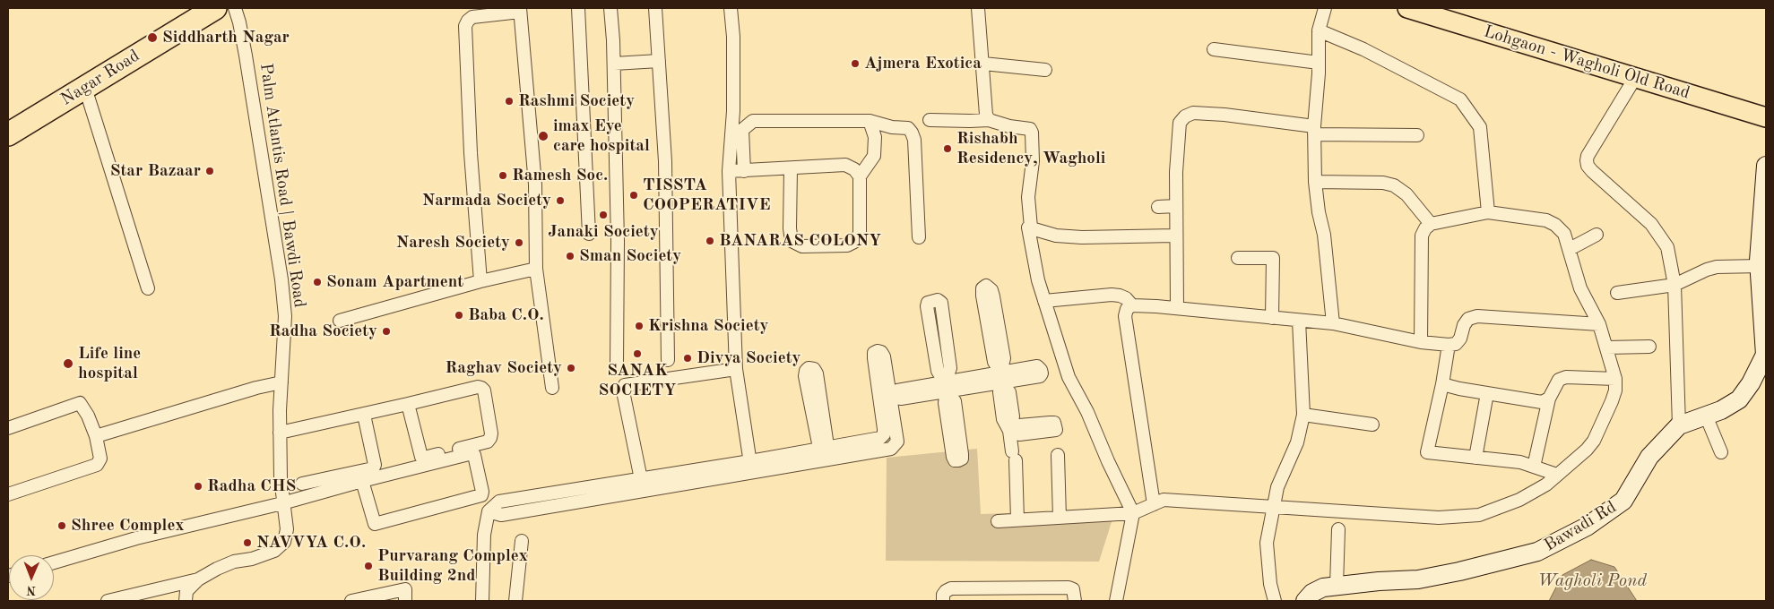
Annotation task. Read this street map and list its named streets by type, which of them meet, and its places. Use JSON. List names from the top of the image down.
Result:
{
  "streets": {
    "highway": ["Nagar Road"],
    "main road": ["Lohgaon - Wagholi Old Road"],
    "street": ["Palm Atlantis Road | Bawdi Road", "Bawadi Rd"]
  },
  "water": ["Wagholi Pond"],
  "places": [
    "Siddharth Nagar",
    "Ajmera Exotica",
    "Rashmi Society",
    "imax Eye care hospital",
    "Rishabh Residency, Wagholi",
    "Star Bazaar",
    "Ramesh Soc.",
    "TISSTA COOPERATIVE",
    "Narmada Society",
    "Janaki Society",
    "BANARAS COLONY",
    "Naresh Society",
    "Sman Society",
    "Sonam Apartment",
    "Baba C.O.",
    "Krishna Society",
    "Radha Society",
    "SANAK SOCIETY",
    "Divya Society",
    "Life line hospital",
    "Raghav Society",
    "Radha CHS",
    "Shree Complex",
    "NAVVYA C.O.",
    "Purvarang Complex Building 2nd"
  ],
  "north": "bottom"
}
